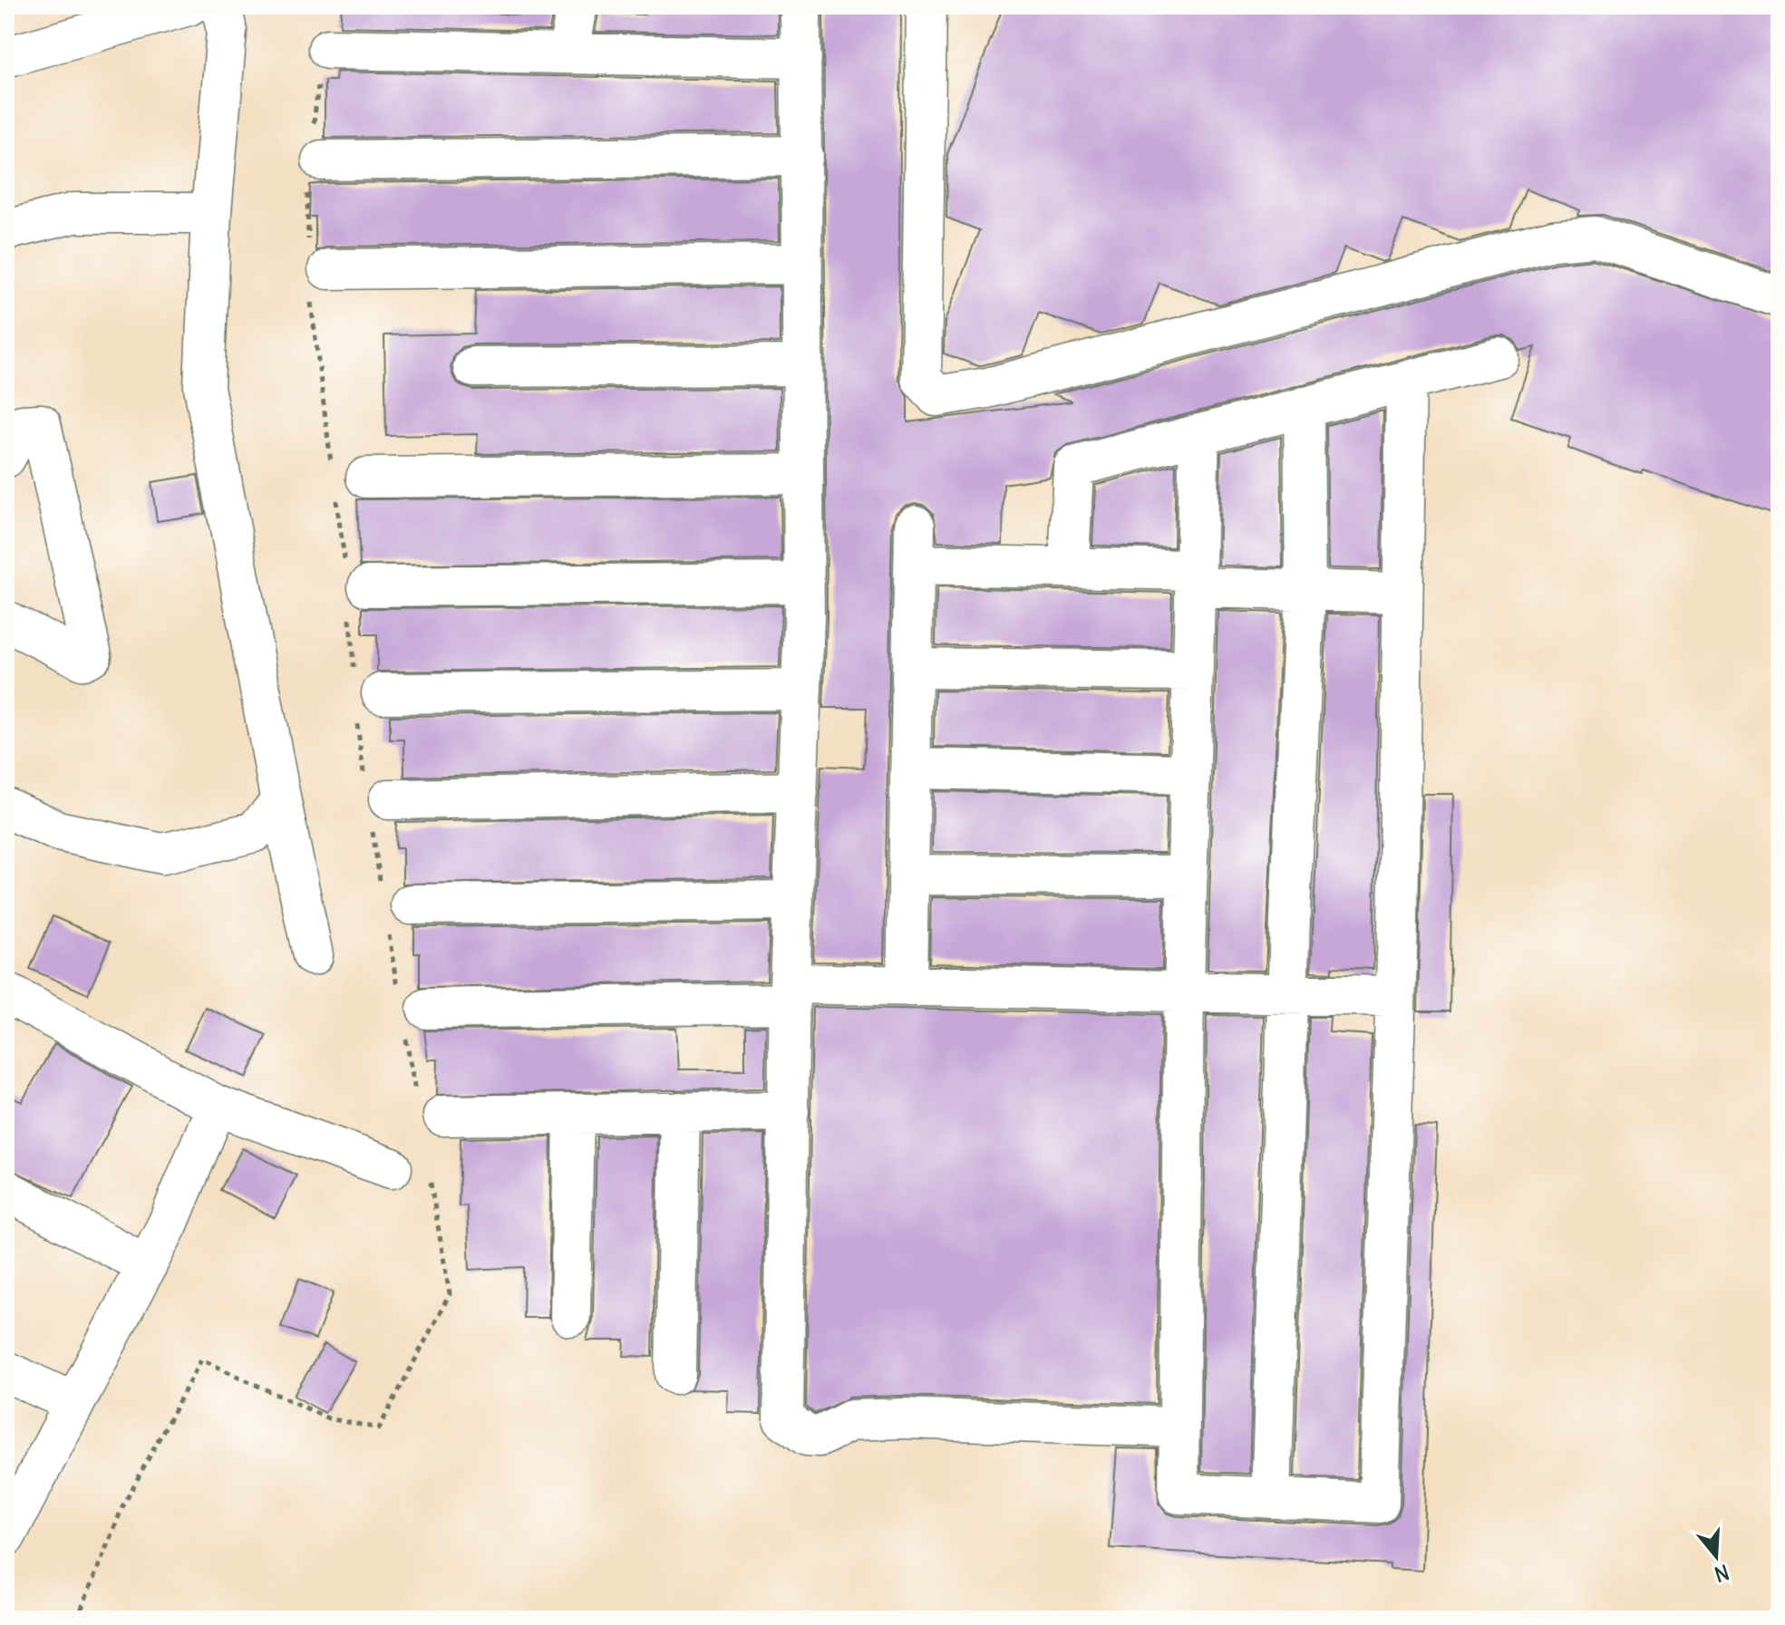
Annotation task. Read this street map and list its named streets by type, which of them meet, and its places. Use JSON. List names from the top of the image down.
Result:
{
  "north": "bottom"
}
